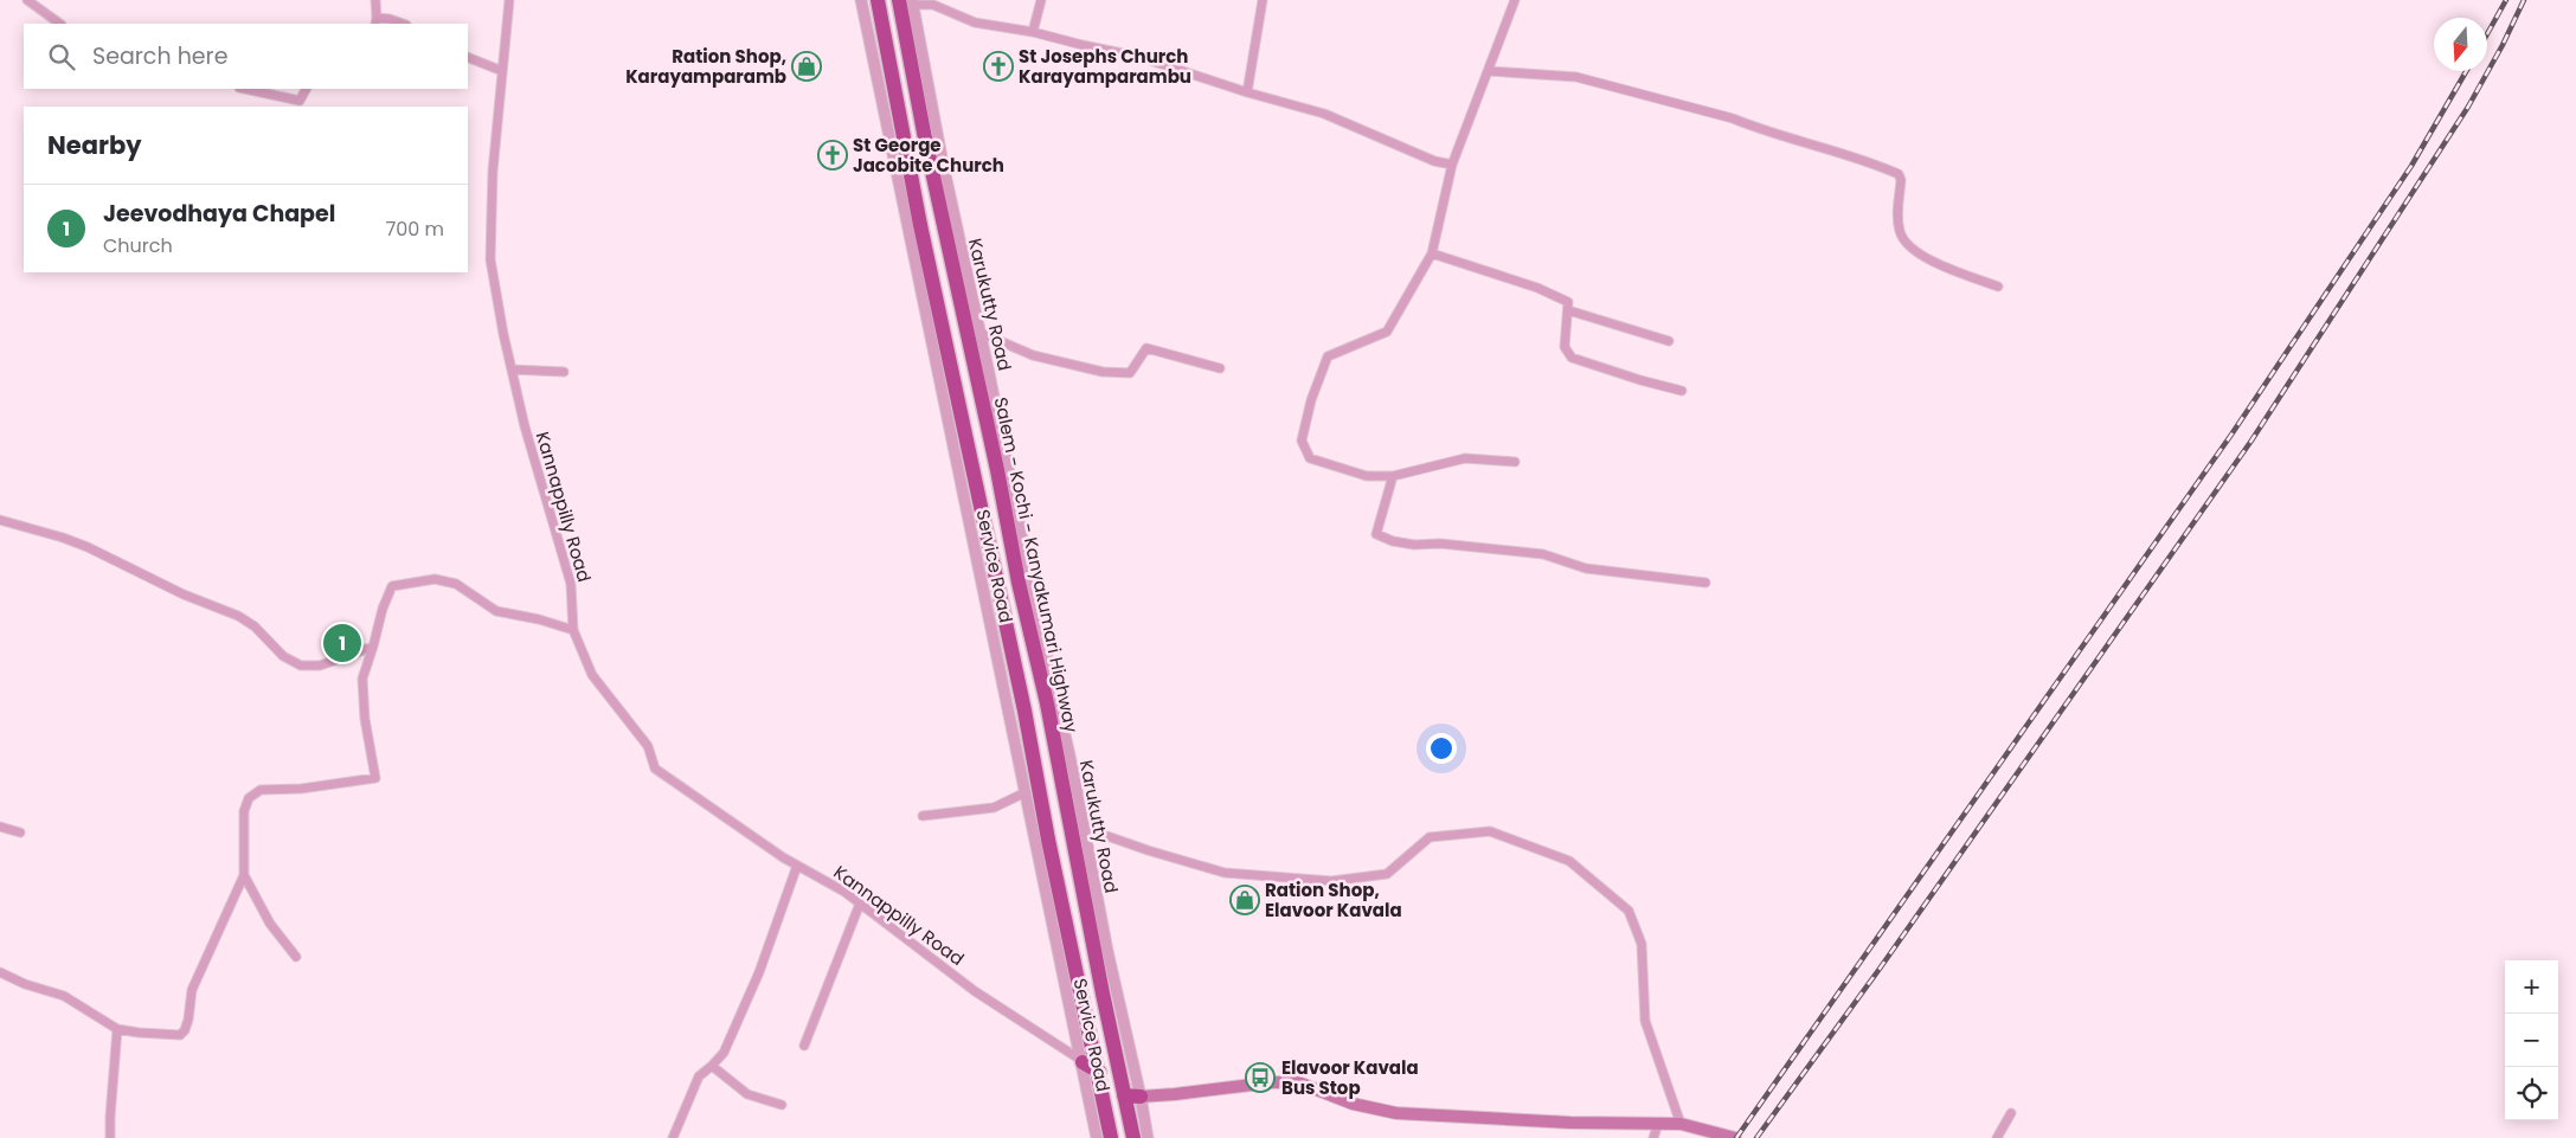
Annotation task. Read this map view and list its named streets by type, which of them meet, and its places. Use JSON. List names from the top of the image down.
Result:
{
  "streets": {
    "highway": ["Salem - Kochi - Kanyakumari Highway"],
    "street": ["Karukutty Road", "Kannappilly Road", "Service Road"]
  },
  "crossings": [
    ["Karukutty Road", "Salem - Kochi - Kanyakumari Highway"],
    ["Kannappilly Road", "Service Road"]
  ],
  "places": {
    "shop": ["Ration Shop, Karayamparamb", "Ration Shop, Elavoor Kavala"],
    "church": ["St Josephs Church Karayamparambu", "St George Jacobite Church"],
    "bus stop": ["Elavoor Kavala Bus Stop"]
  },
  "north": "bottom",
  "page": {
    "search": "Search here",
    "heading": "Nearby",
    "list": [
      {
        "mark": "1",
        "name": "Jeevodhaya Chapel",
        "note": "Church",
        "value": "700 m"
      }
    ],
    "pins": "1",
    "map_buttons": ["+", "−"]
  }
}
